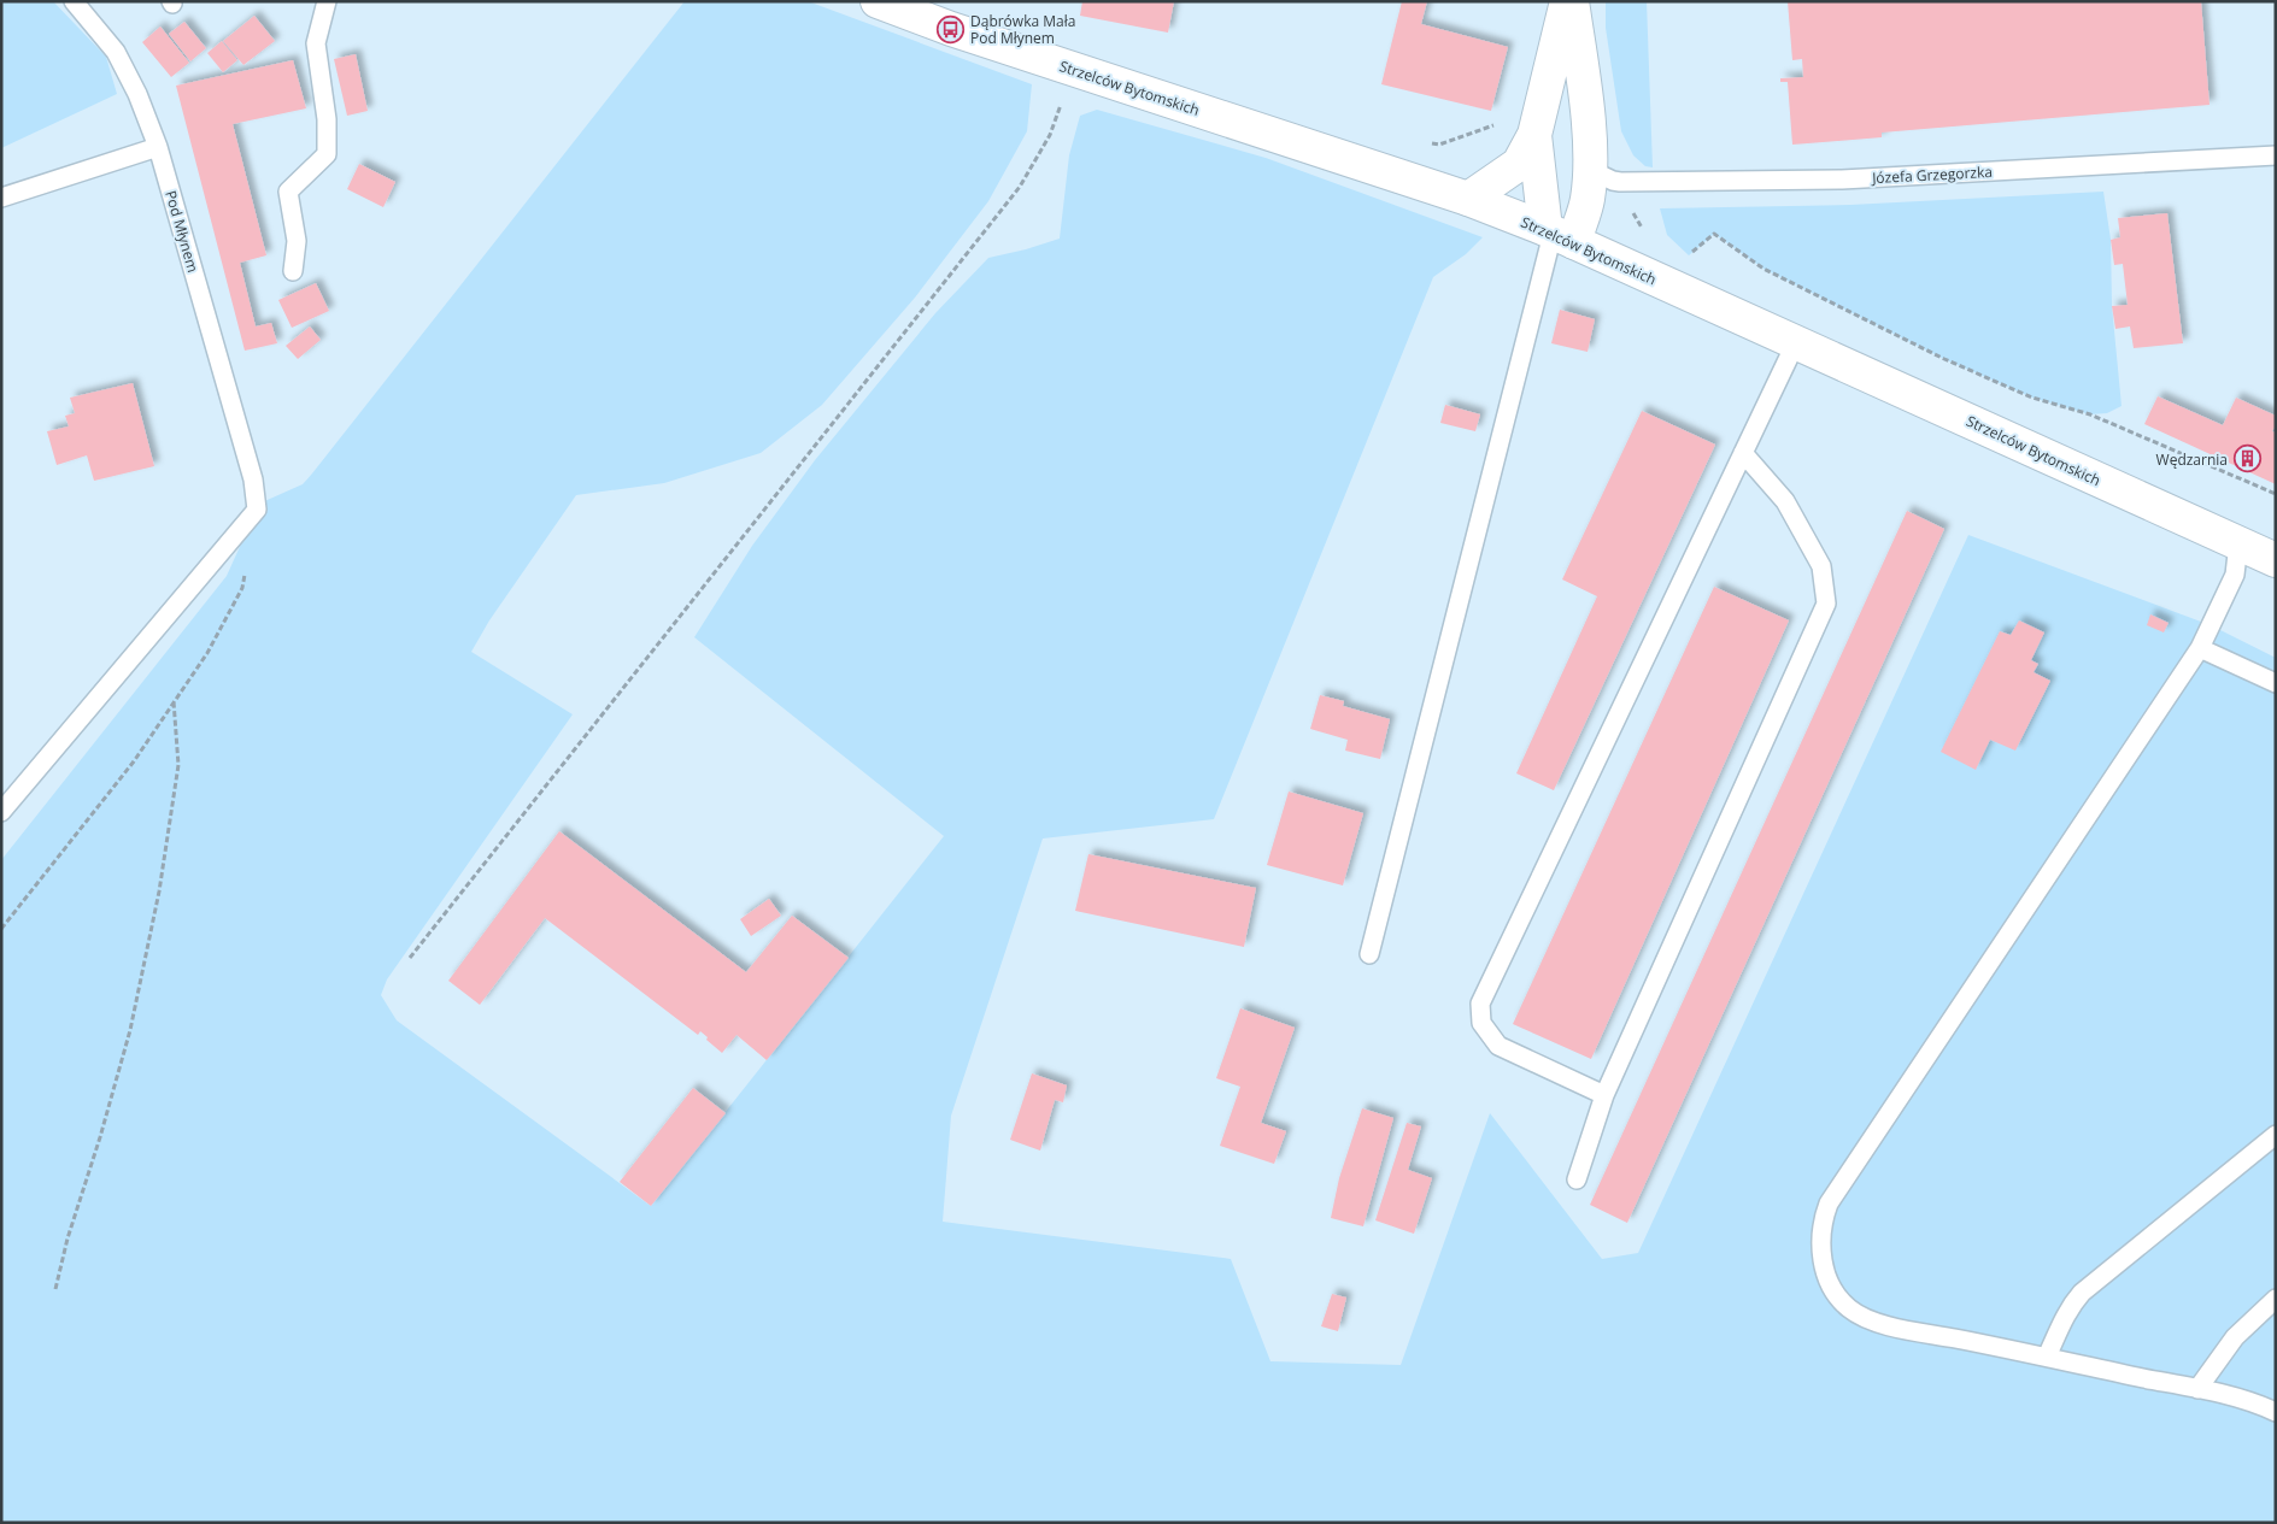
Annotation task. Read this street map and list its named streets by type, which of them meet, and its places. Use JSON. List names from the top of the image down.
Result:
{
  "streets": {
    "street": ["Strzelców Bytomskich"],
    "lane": ["Józefa Grzegorzka", "Pod Młynem"]
  },
  "places": {
    "bus stop": ["Dąbrówka Mała Pod Młynem"],
    "building": ["Wędzarnia"]
  }
}
